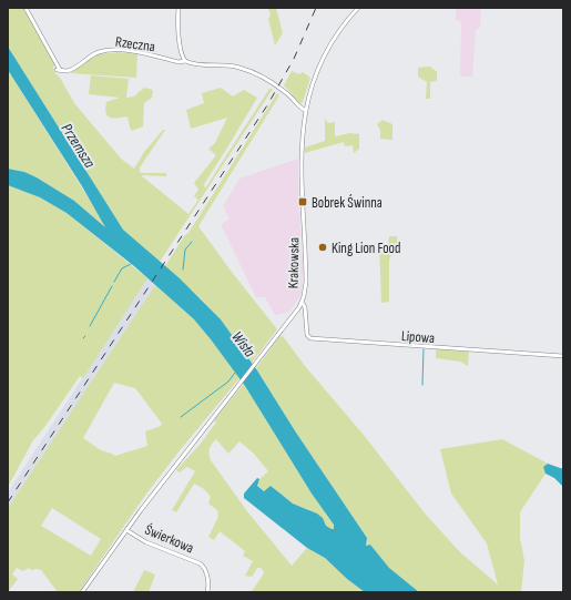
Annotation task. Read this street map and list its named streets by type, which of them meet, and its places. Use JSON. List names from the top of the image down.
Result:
{
  "streets": {
    "street": [
      "Rzeczna",
      "Krakowska",
      "Lipowa",
      "Świerkowa"
    ]
  },
  "crossings": [
    ["Krakowska", "Lipowa"],
    ["Krakowska", "Świerkowa"]
  ],
  "water": ["Przemsza", "Wisła"],
  "places": {
    "transit": ["Bobrek Świnna"],
    "other": ["King Lion Food"]
  }
}
